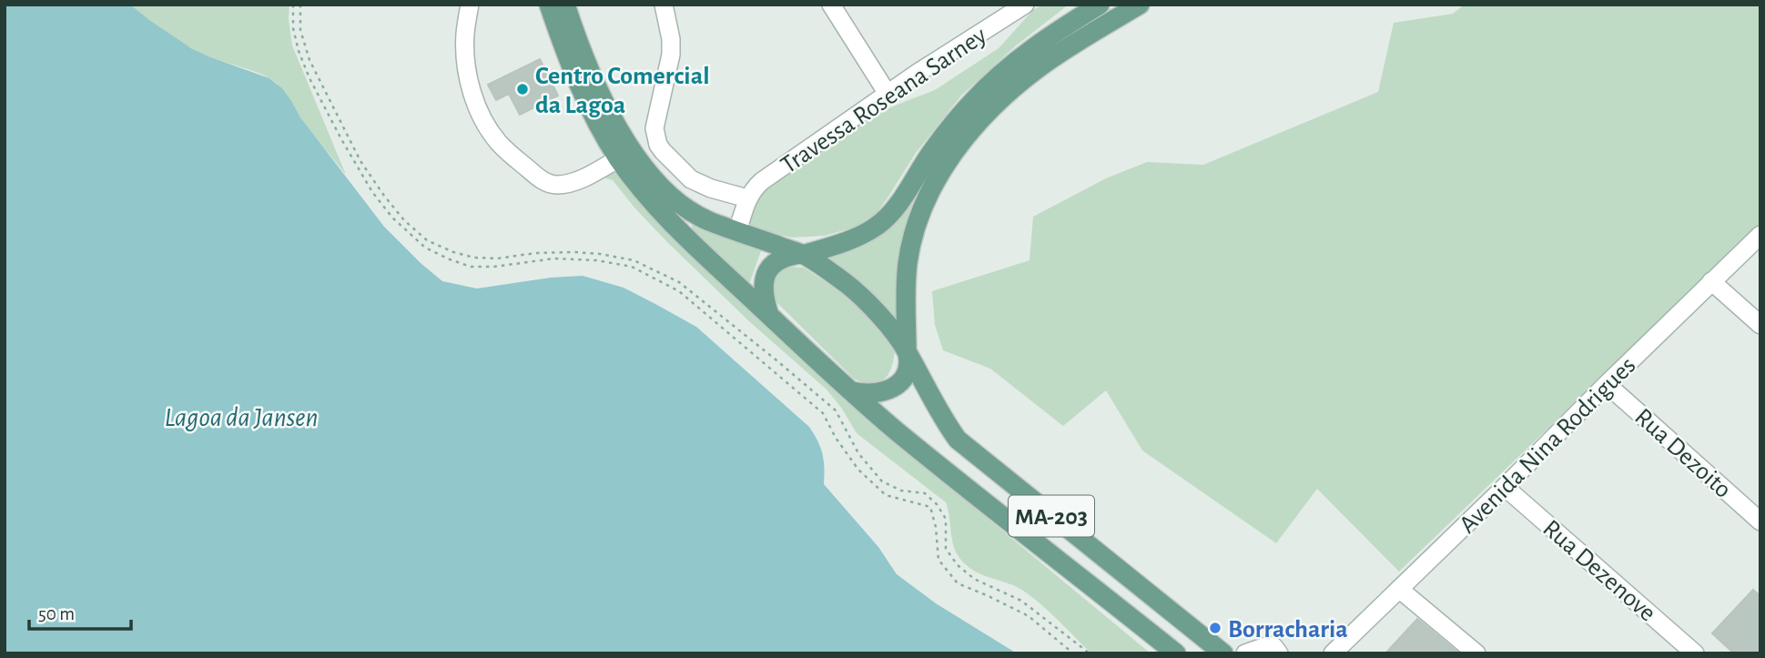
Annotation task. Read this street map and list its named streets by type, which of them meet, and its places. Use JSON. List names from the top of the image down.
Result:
{
  "streets": {
    "main road": ["MA-203"],
    "street": [
      "Travessa Roseana Sarney",
      "Avenida Nina Rodrigues",
      "Rua Dezoito",
      "Rua Dezenove"
    ]
  },
  "crossings": [
    ["Avenida Nina Rodrigues", "Rua Dezoito"],
    ["Avenida Nina Rodrigues", "Rua Dezenove"]
  ],
  "water": ["Lagoa da Jansen"],
  "places": ["Centro Comercial da Lagoa", "Borracharia"],
  "scale_bar": "50 m"
}
